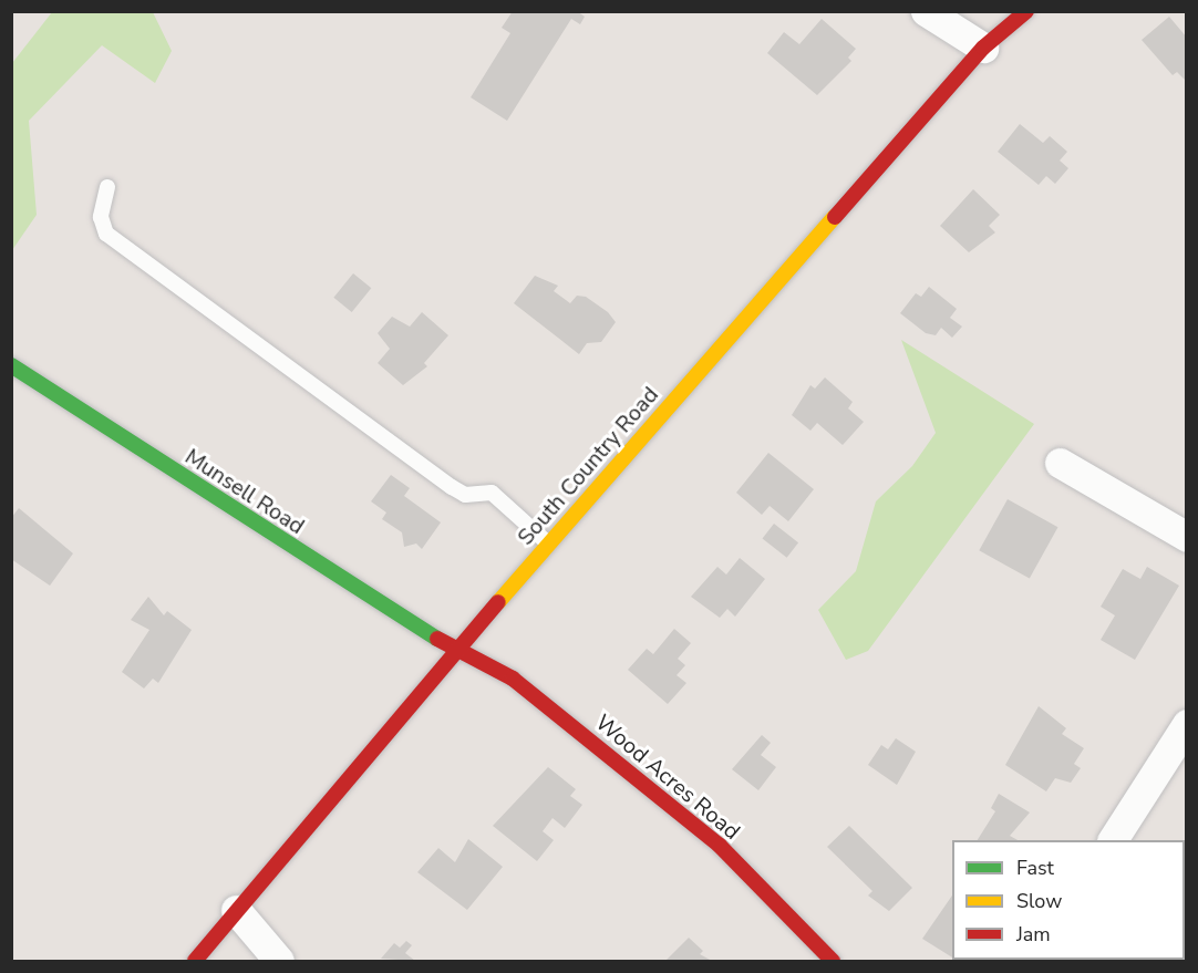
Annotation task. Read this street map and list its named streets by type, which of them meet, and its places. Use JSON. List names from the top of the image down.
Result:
{
  "streets": {
    "main road": ["South Country Road", "Munsell Road", "Wood Acres Road"]
  },
  "crossings": [
    ["South Country Road", "Munsell Road"],
    ["South Country Road", "Wood Acres Road"],
    ["Munsell Road", "Wood Acres Road"]
  ],
  "legend": ["Fast", "Slow", "Jam"]
}
